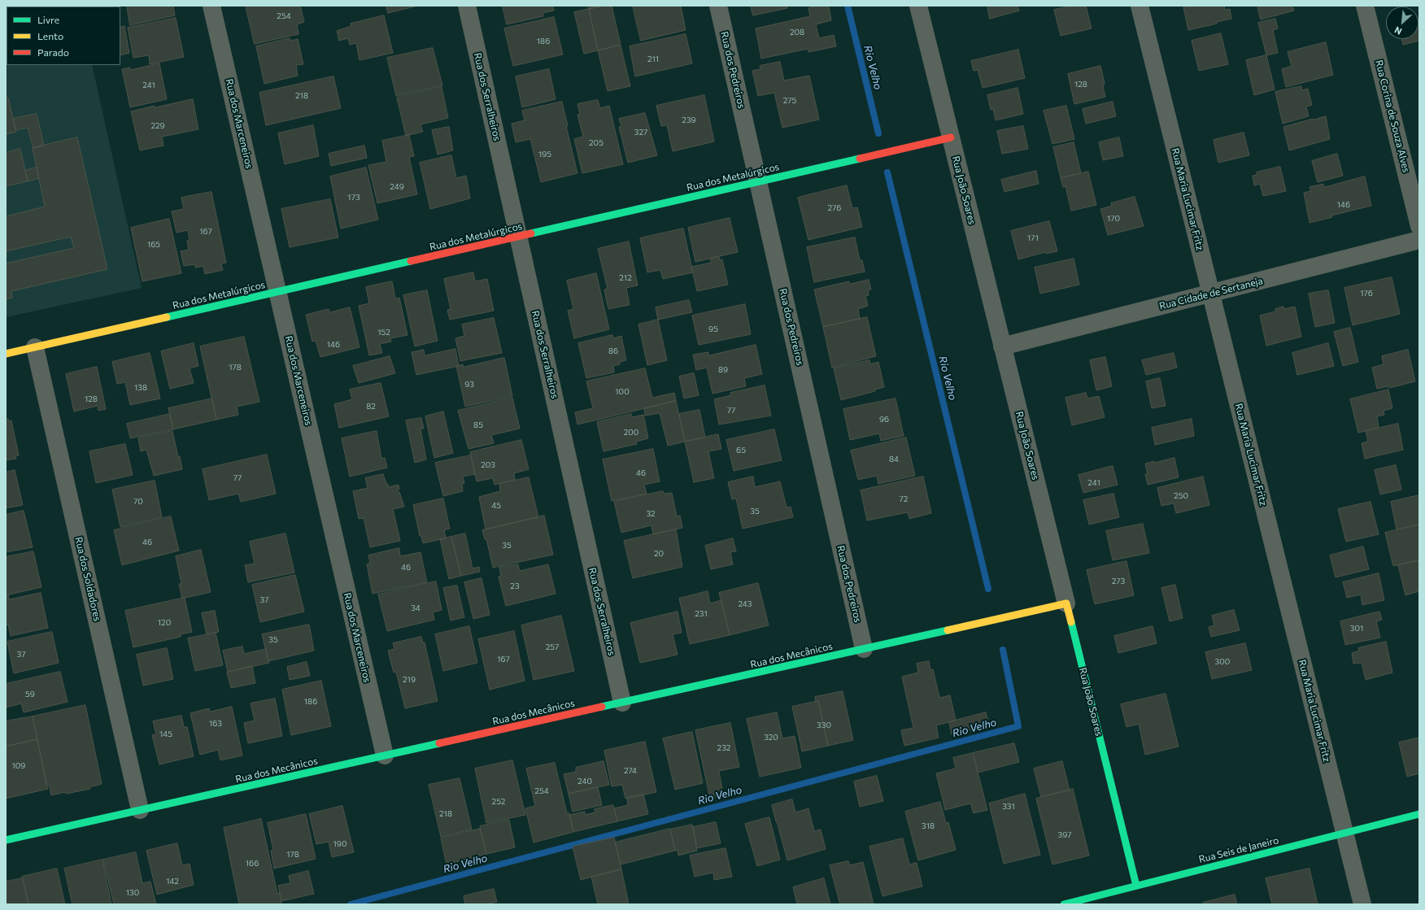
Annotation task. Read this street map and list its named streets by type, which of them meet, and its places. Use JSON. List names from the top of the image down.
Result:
{
  "streets": {
    "main road": [
      "Rua dos Metalúrgicos",
      "Rua João Soares",
      "Rua dos Mecânicos",
      "Rua Seis de Janeiro"
    ],
    "street": [
      "Rua dos Pedreiros",
      "Rua dos Serralheiros",
      "Rua Corina de Souza Alves",
      "Rua dos Marceneiros",
      "Rua Maria Lucimar Fritz",
      "Rua Cidade de Sertaneja",
      "Rua dos Soldadores"
    ]
  },
  "crossings": [
    ["Rua dos Pedreiros", "Rua dos Metalúrgicos"],
    ["Rua dos Pedreiros", "Rua dos Mecânicos"],
    ["Rua dos Serralheiros", "Rua dos Metalúrgicos"],
    ["Rua dos Serralheiros", "Rua dos Mecânicos"],
    ["Rua dos Marceneiros", "Rua dos Metalúrgicos"],
    ["Rua dos Marceneiros", "Rua dos Mecânicos"],
    ["Rua dos Metalúrgicos", "Rua João Soares"],
    ["Rua dos Metalúrgicos", "Rua dos Soldadores"],
    ["Rua João Soares", "Rua Cidade de Sertaneja"],
    ["Rua João Soares", "Rua dos Mecânicos"],
    ["Rua João Soares", "Rua Seis de Janeiro"],
    ["Rua Maria Lucimar Fritz", "Rua Cidade de Sertaneja"],
    ["Rua Maria Lucimar Fritz", "Rua Seis de Janeiro"],
    ["Rua dos Soldadores", "Rua dos Mecânicos"]
  ],
  "water": ["Rio Velho"],
  "house_numbers": [
    "254",
    "208",
    "186",
    "211",
    "128",
    "241",
    "218",
    "275",
    "239",
    "229",
    "327",
    "205",
    "195",
    "249",
    "173",
    "146",
    "276",
    "170",
    "167",
    "171",
    "165",
    "212",
    "176",
    "95",
    "152",
    "146",
    "86",
    "178",
    "89",
    "93",
    "138",
    "100",
    "128",
    "82",
    "77",
    "96",
    "85",
    "200",
    "65",
    "84",
    "203",
    "46",
    "77",
    "241",
    "250",
    "72",
    "70",
    "45",
    "35",
    "32",
    "46",
    "35",
    "20",
    "46",
    "273",
    "23",
    "37",
    "243",
    "34",
    "231",
    "120",
    "301",
    "35",
    "257",
    "37",
    "167",
    "300",
    "219",
    "59",
    "186",
    "163",
    "330",
    "145",
    "320",
    "232",
    "109",
    "274",
    "240",
    "254",
    "252",
    "331",
    "218",
    "318",
    "397",
    "190",
    "178",
    "166",
    "142",
    "130"
  ],
  "legend": ["Livre", "Lento", "Parado"],
  "north": "bottom left"
}
